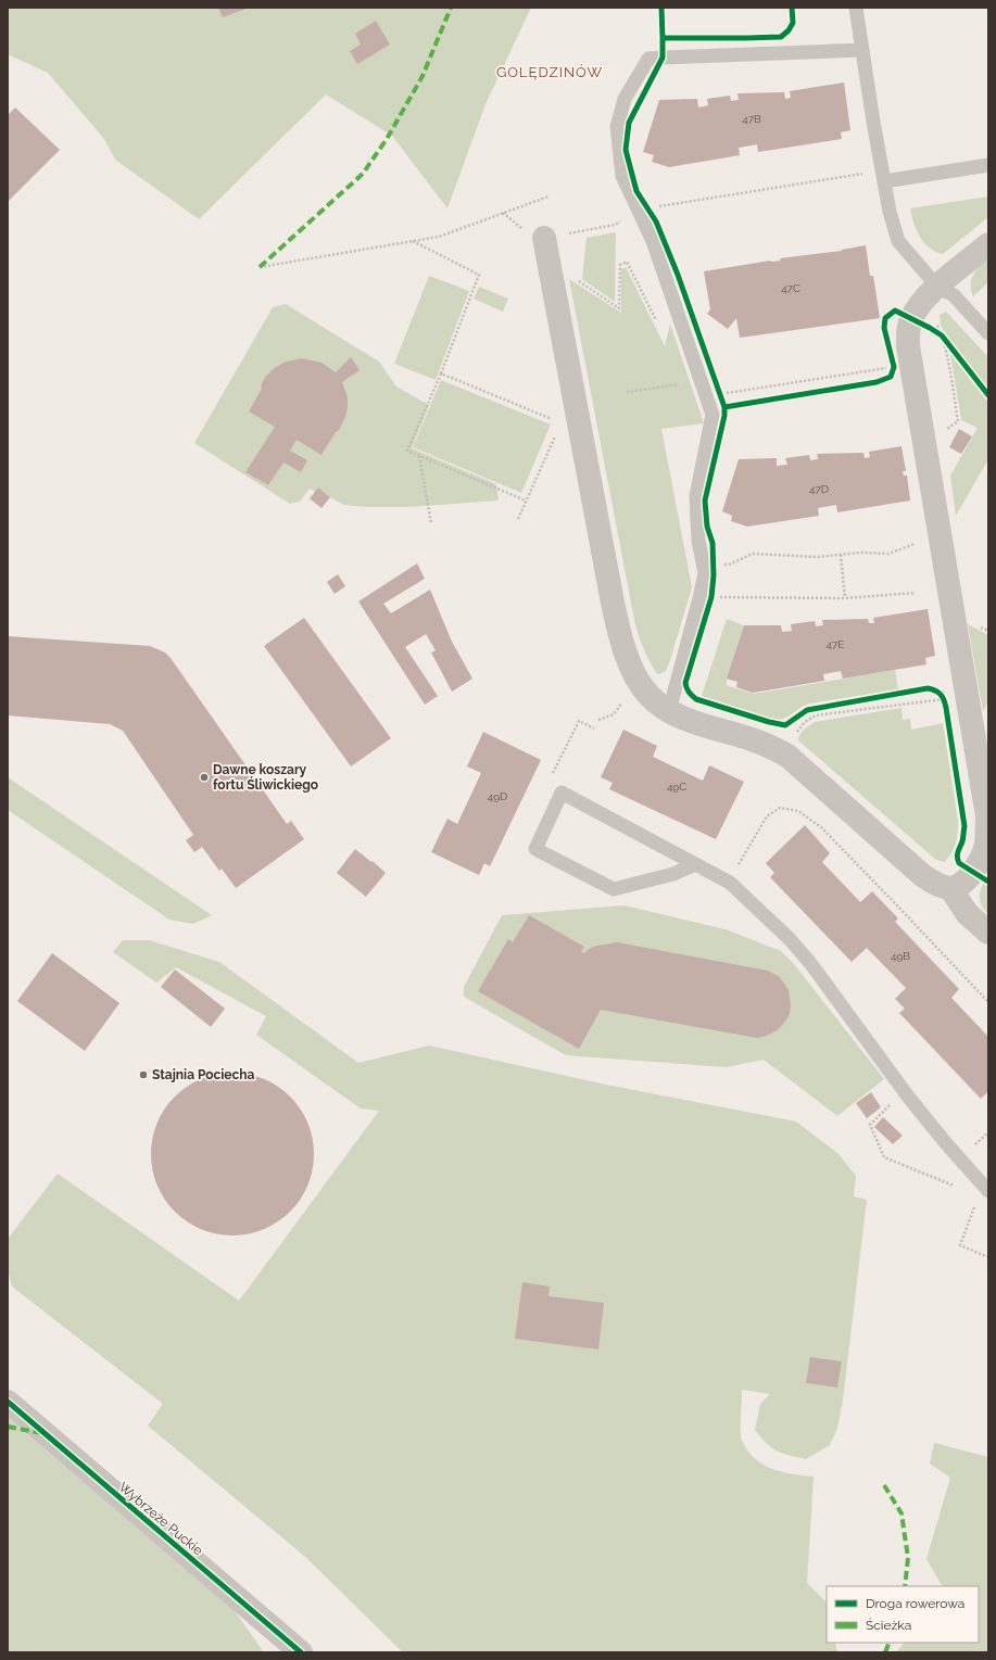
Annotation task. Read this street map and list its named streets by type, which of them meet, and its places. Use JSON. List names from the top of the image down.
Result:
{
  "streets": {
    "street": ["Wybrzeże Puckie"]
  },
  "districts": ["GOLĘDZINÓW"],
  "places": ["Dawne koszary fortu Śliwickiego", "Stajnia Pociecha"],
  "house_numbers": [
    "47B",
    "47C",
    "47D",
    "47E",
    "49C",
    "49D",
    "49B"
  ],
  "legend": ["Droga rowerowa", "Ścieżka"]
}
